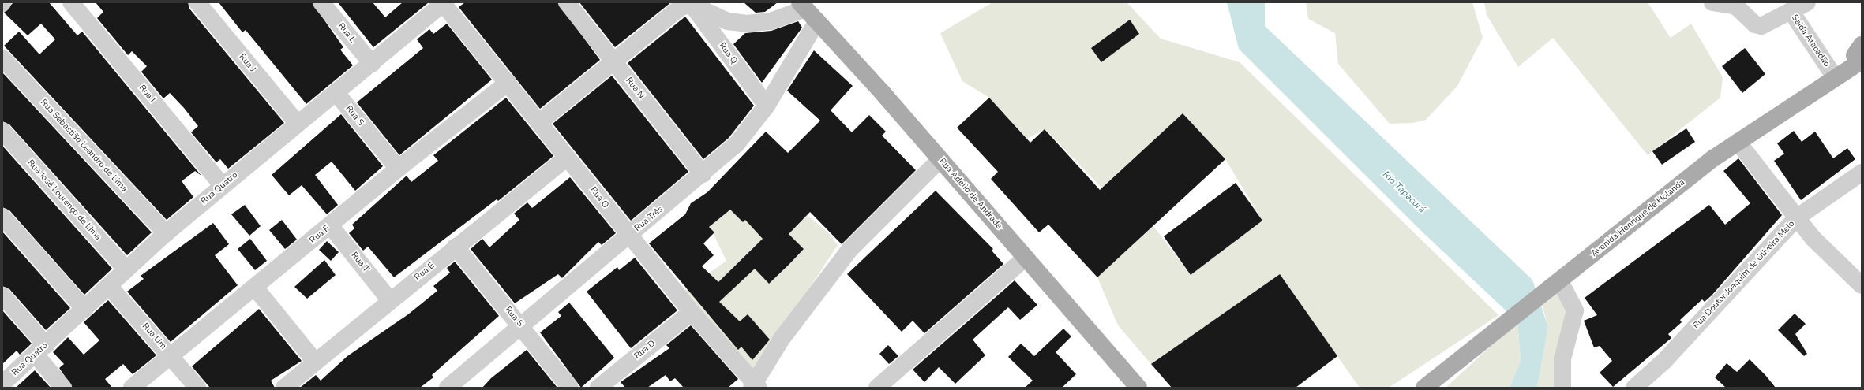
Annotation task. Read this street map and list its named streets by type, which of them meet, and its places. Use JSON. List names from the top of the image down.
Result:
{
  "streets": {
    "main road": ["Rua Adelio de Andrade", "Avenida Henrique de Holanda"],
    "street": [
      "Rua L",
      "Saida Atacadão",
      "Rua Q",
      "Rua J",
      "Rua N",
      "Rua I",
      "Rua S",
      "Rua Sebastião Leandro de Lima",
      "Rua Quatro",
      "Rua O",
      "Rua José Lourenço de Lima",
      "Rua Três",
      "Rua F",
      "Rua T",
      "Rua E",
      "Rua Doutor Joaquim de Oliveira Melo",
      "Rua Um",
      "Rua D"
    ]
  },
  "crossings": [
    ["Rua L", "Rua Quatro"],
    ["Rua Q", "Rua Três"],
    ["Rua J", "Rua Quatro"],
    ["Rua N", "Rua Três"],
    ["Rua I", "Rua Quatro"],
    ["Rua S", "Rua Quatro"],
    ["Rua S", "Rua Três"],
    ["Rua S", "Rua F"],
    ["Rua S", "Rua E"],
    ["Rua Sebastião Leandro de Lima", "Rua Quatro"],
    ["Rua Quatro", "Rua O"],
    ["Rua Quatro", "Rua José Lourenço de Lima"],
    ["Rua Quatro", "Rua Um"],
    ["Rua Adelio de Andrade", "Rua Três"],
    ["Rua O", "Rua Três"],
    ["Rua O", "Rua F"],
    ["Rua O", "Rua E"],
    ["Rua O", "Rua D"],
    ["Rua F", "Rua T"],
    ["Rua F", "Rua Um"],
    ["Rua T", "Rua E"]
  ],
  "water": ["Rio Tapacurá"]
}
